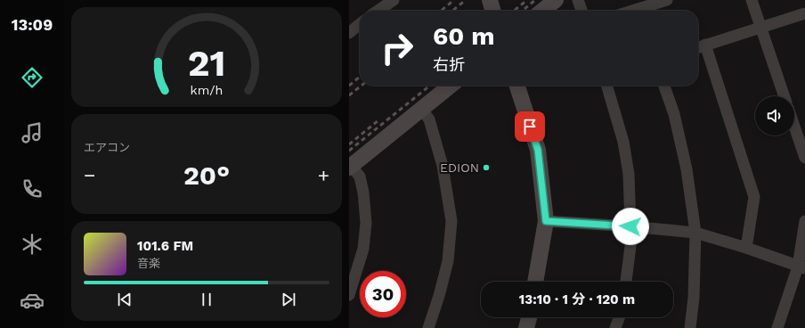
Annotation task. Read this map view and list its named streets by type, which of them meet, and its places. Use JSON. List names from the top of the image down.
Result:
{
  "places": ["EDION"],
  "page": {
    "tabs": "13:09",
    "turn": ["60 m", "右折"],
    "tile": "エアコン",
    "heat": ["−", "20°", "+"],
    "song": ["101.6 FM", "音楽"],
    "limit": "30",
    "trip": "13:10 · 1 分 · 120 m",
    "gauge": ["21", "km/h"]
  }
}
